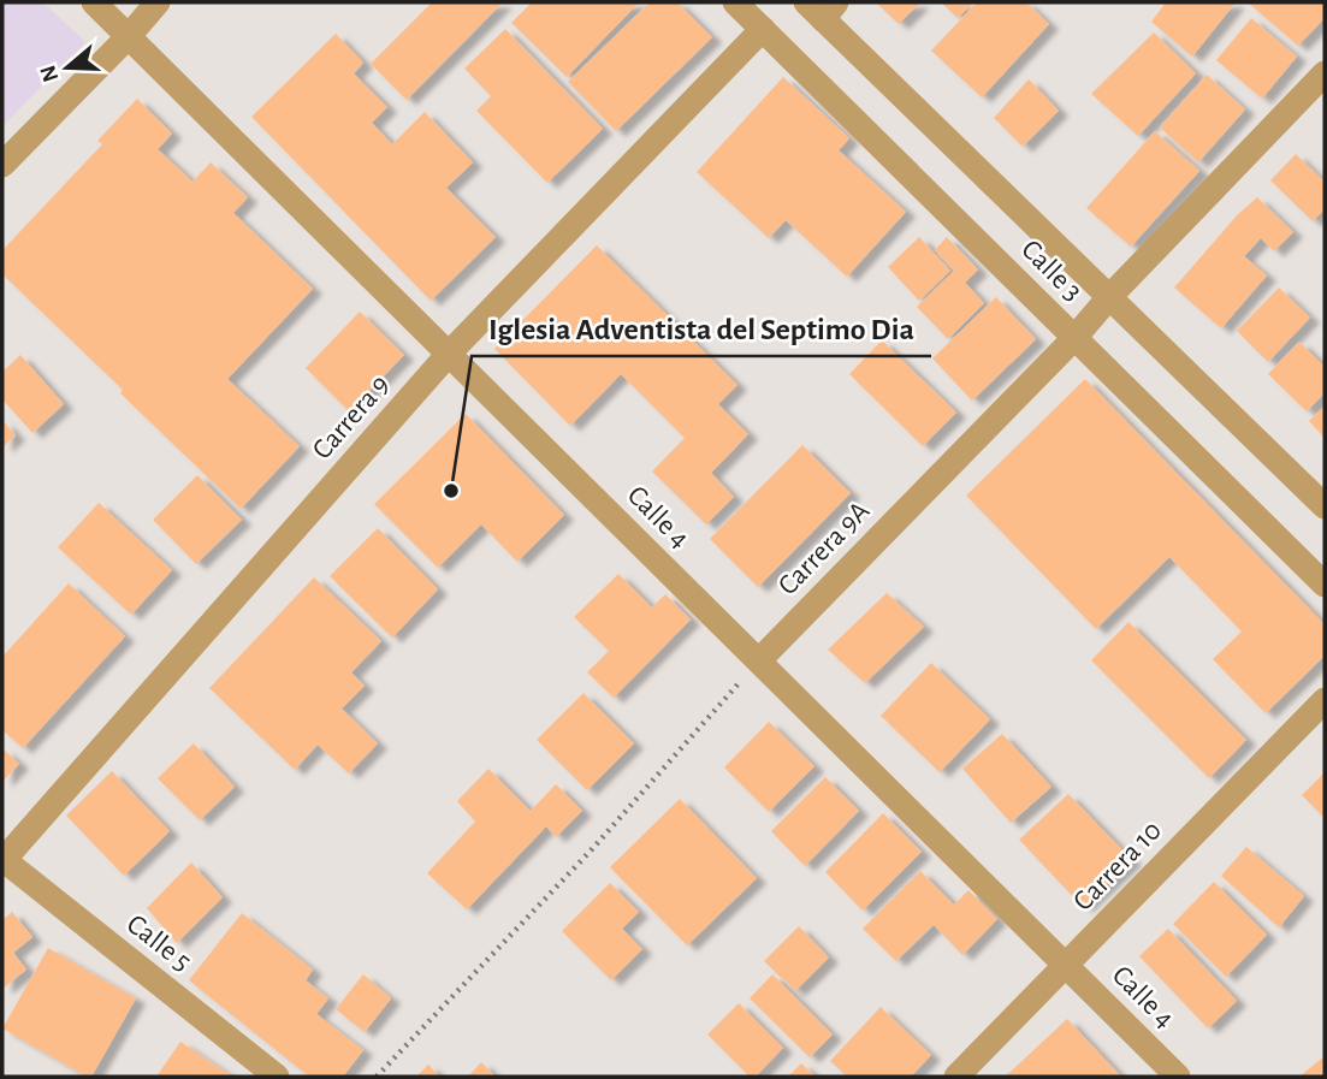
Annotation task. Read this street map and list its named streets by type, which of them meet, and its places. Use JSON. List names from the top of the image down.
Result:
{
  "streets": {
    "street": [
      "Calle 3",
      "Carrera 9",
      "Calle 4",
      "Carrera 9A",
      "Carrera 10",
      "Calle 5"
    ]
  },
  "crossings": [
    ["Calle 3", "Carrera 9"],
    ["Calle 3", "Carrera 9A"],
    ["Carrera 9", "Calle 4"],
    ["Carrera 9", "Calle 5"],
    ["Calle 4", "Carrera 9A"],
    ["Calle 4", "Carrera 10"]
  ],
  "places": ["Iglesia Adventista del Septimo Dia"],
  "north": "left"
}
